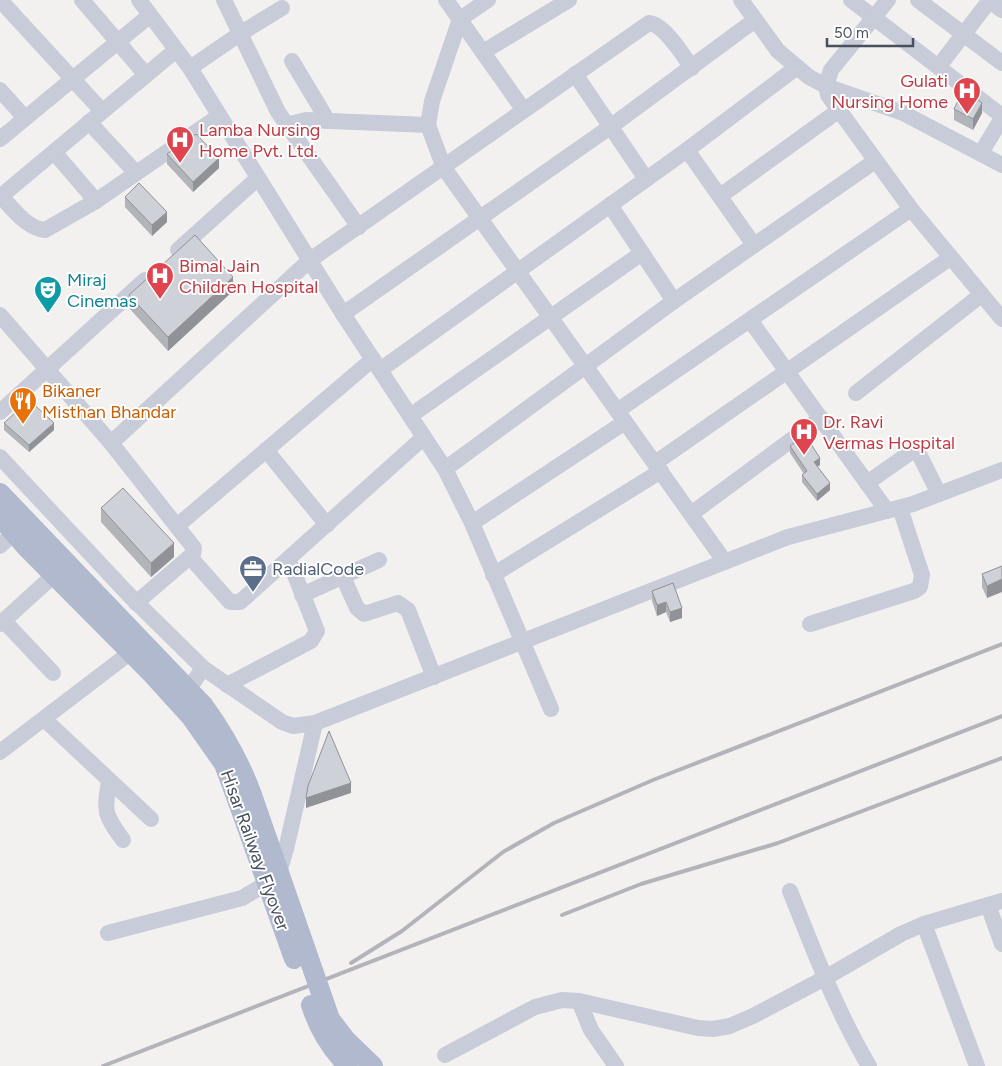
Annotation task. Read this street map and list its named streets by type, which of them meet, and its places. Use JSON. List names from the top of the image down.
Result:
{
  "streets": {
    "main road": ["Hisar Railway Flyover"]
  },
  "places": {
    "hospital": [
      "Gulati Nursing Home",
      "Lamba Nursing Home Pvt. Ltd.",
      "Bimal Jain Children Hospital",
      "Dr. Ravi Vermas Hospital"
    ],
    "theatre": ["Miraj Cinemas"],
    "restaurant": ["Bikaner Misthan Bhandar"],
    "office": ["RadialCode"]
  },
  "scale_bar": "50 m"
}
